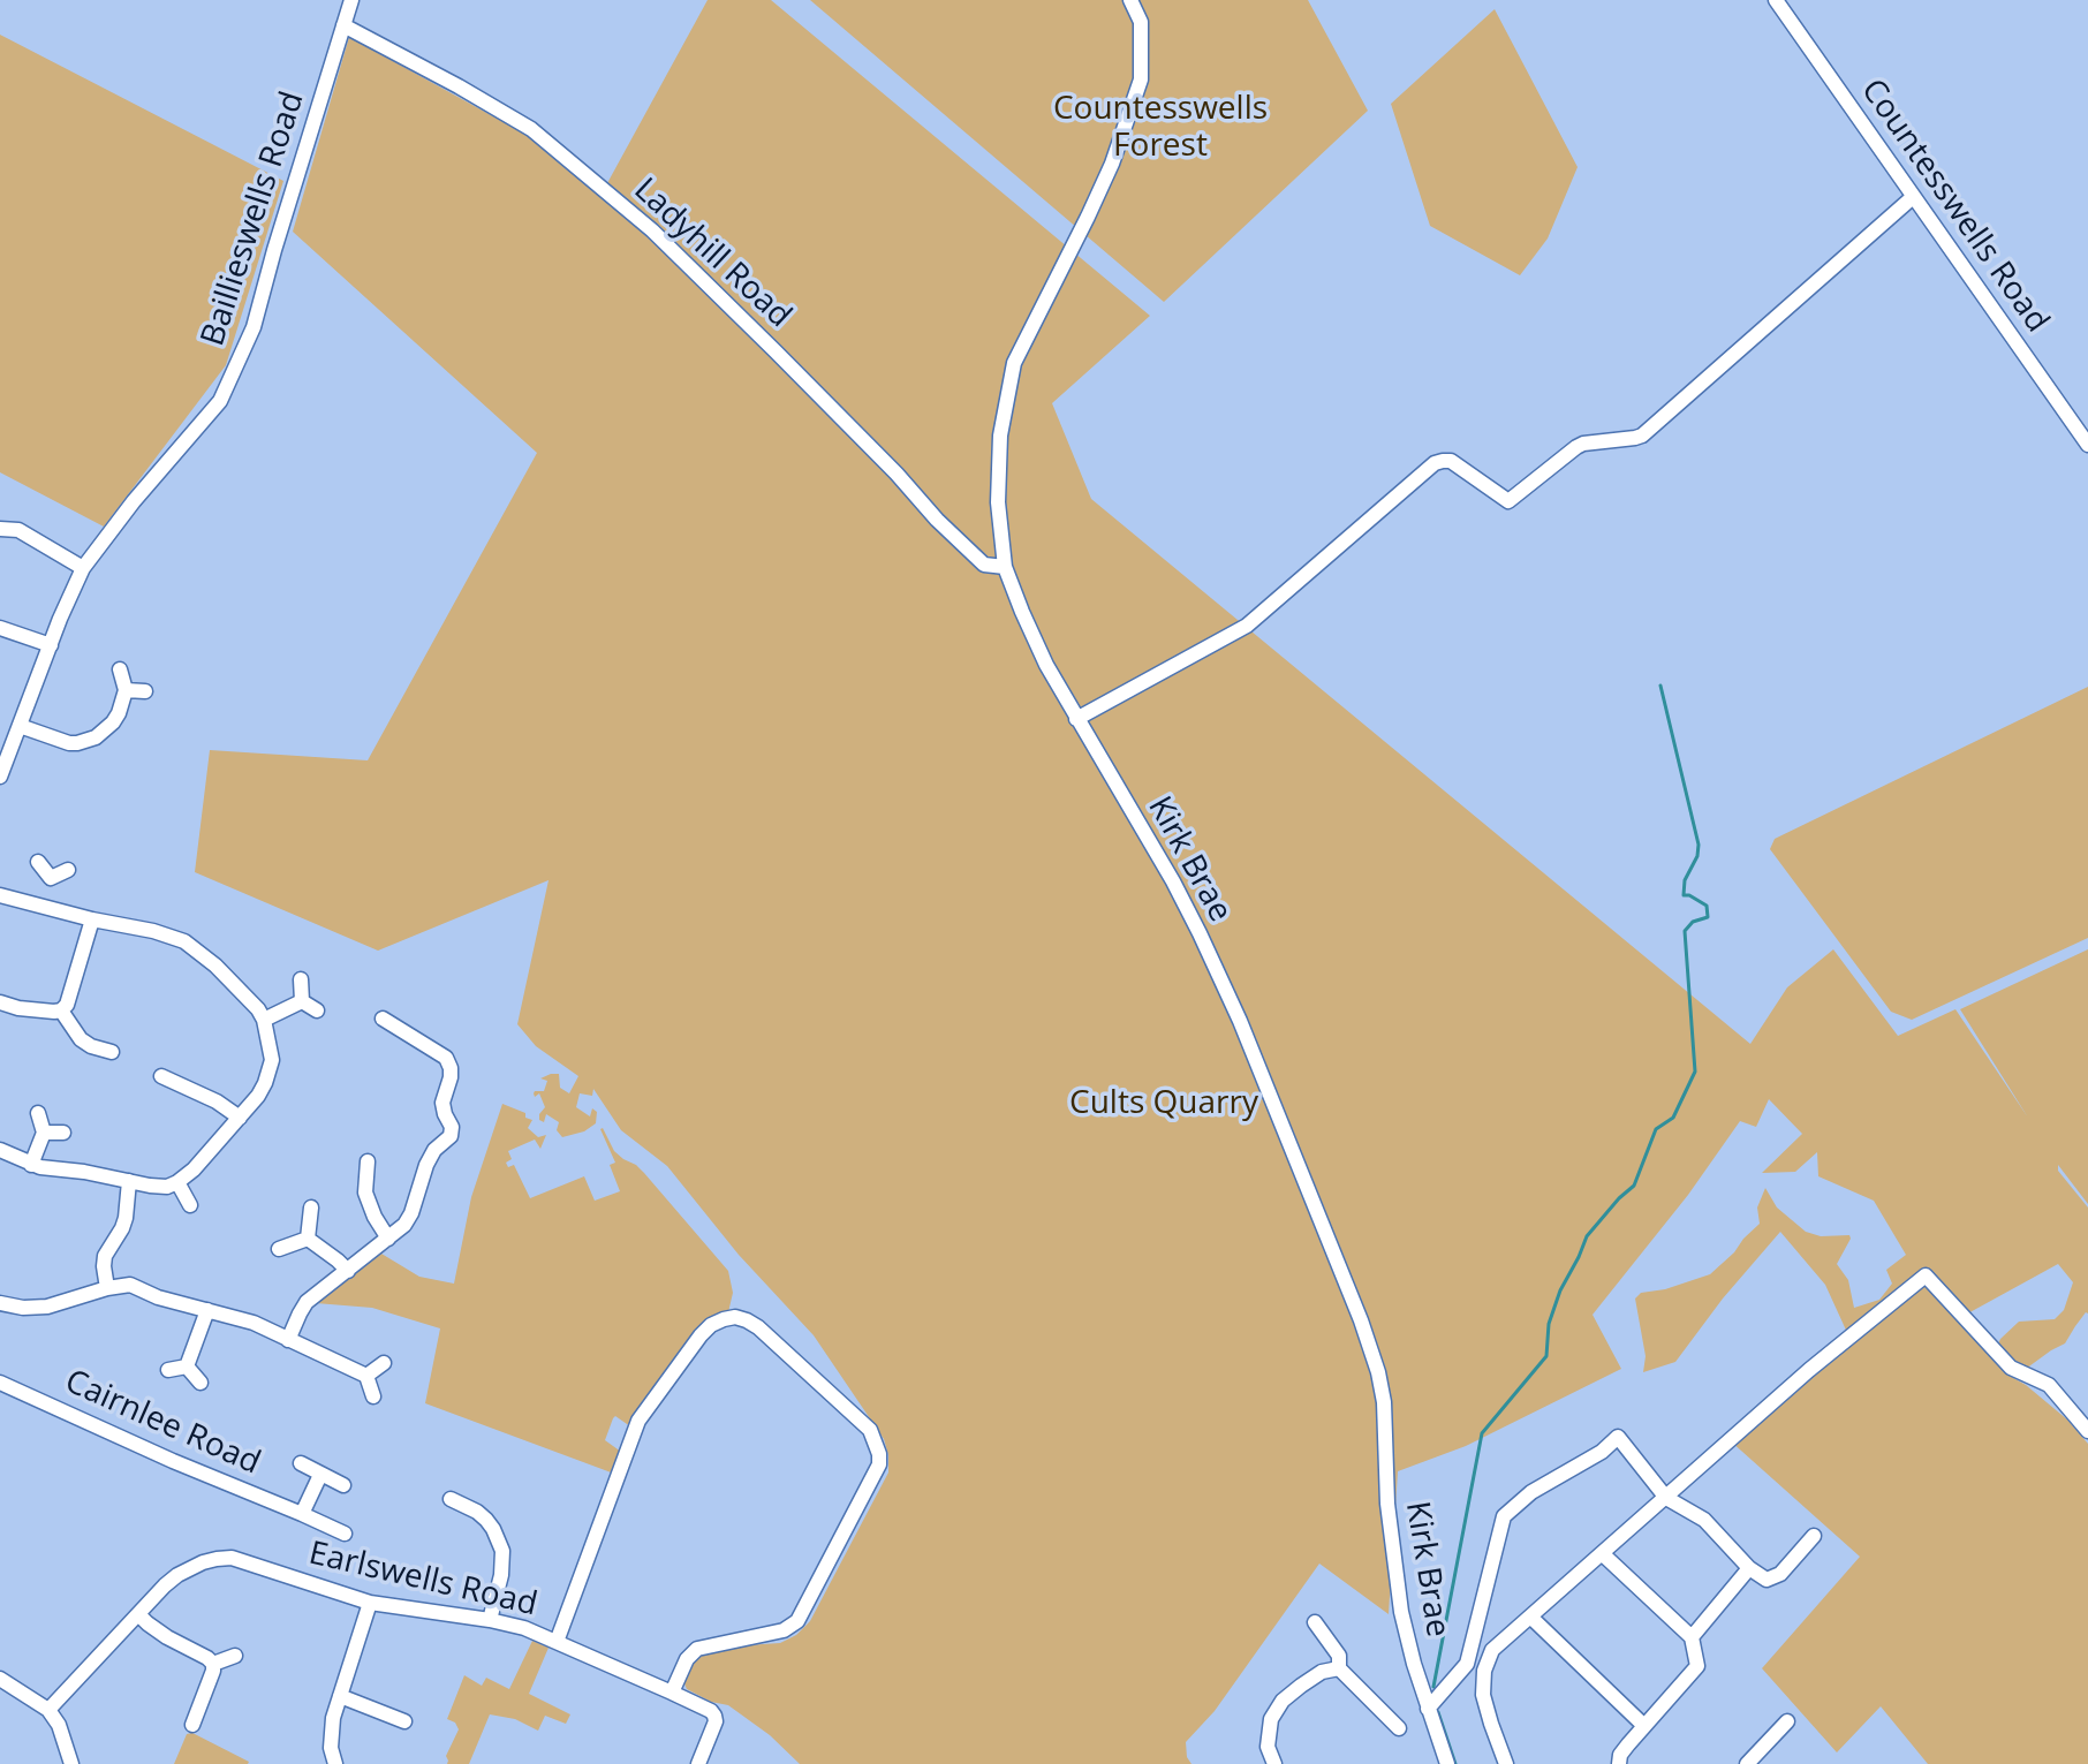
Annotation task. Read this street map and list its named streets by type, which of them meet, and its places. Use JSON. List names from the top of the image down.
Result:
{
  "streets": {
    "street": [
      "Countesswells Road",
      "Baillieswells Road",
      "Ladyhill Road",
      "Kirk Brae",
      "Cairnlee Road",
      "Earlswells Road"
    ]
  },
  "crossings": [
    ["Baillieswells Road", "Ladyhill Road"],
    ["Ladyhill Road", "Kirk Brae"]
  ],
  "parks": ["Countesswells Forest", "Cults Quarry"]
}
